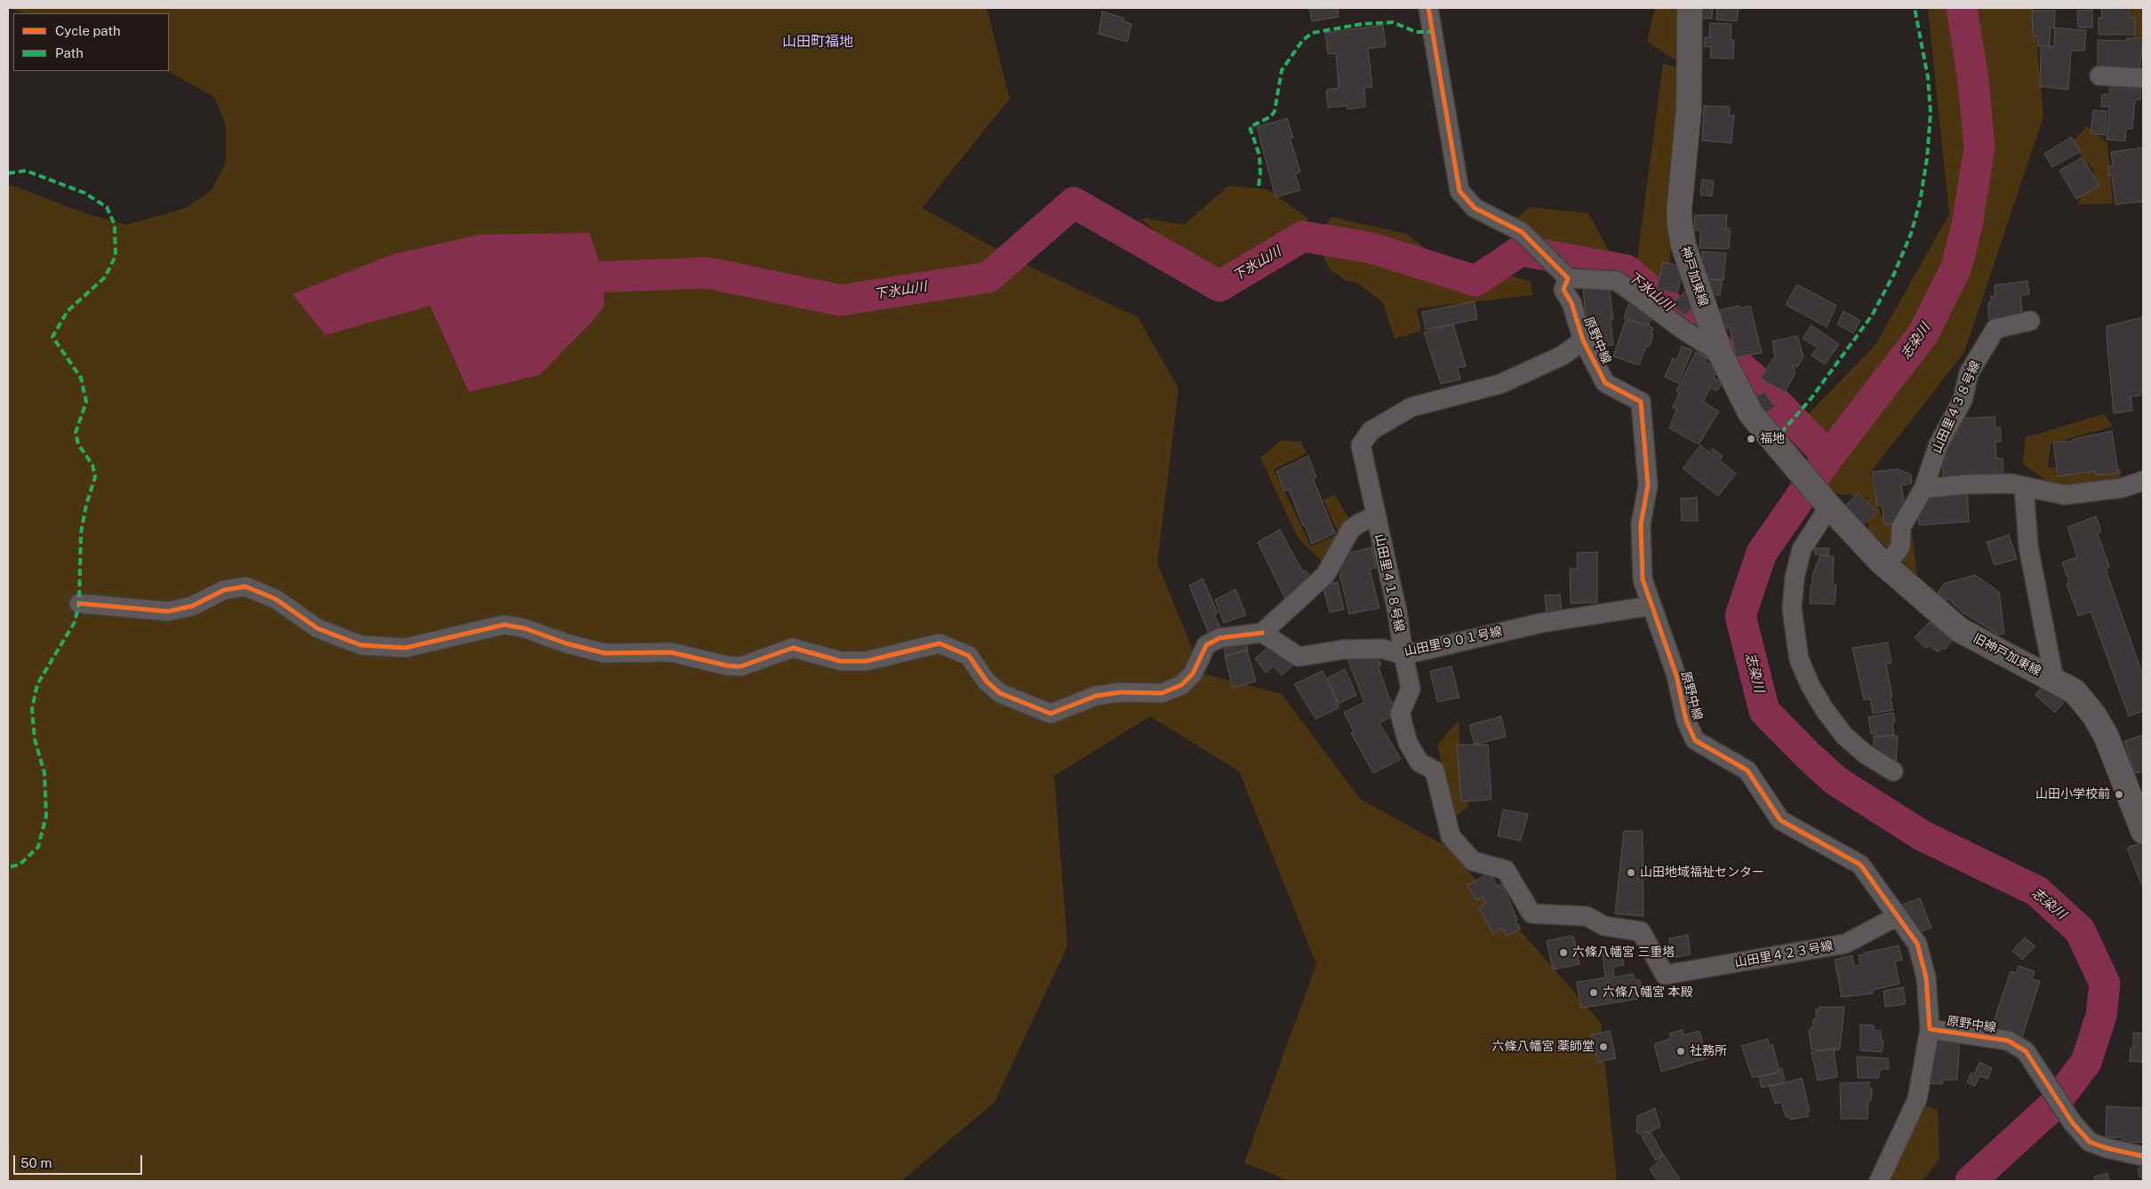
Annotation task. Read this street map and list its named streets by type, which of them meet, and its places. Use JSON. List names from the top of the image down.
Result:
{
  "streets": {
    "street": [
      "神戸加東線",
      "原野中線",
      "山田里４３８号線",
      "山田里４１８号線",
      "山田里９０１号線",
      "旧神戸加東線",
      "山田里４２３号線"
    ]
  },
  "crossings": [
    ["神戸加東線", "旧神戸加東線"],
    ["原野中線", "山田里４１８号線"],
    ["原野中線", "山田里９０１号線"],
    ["原野中線", "山田里４２３号線"],
    ["山田里４３８号線", "旧神戸加東線"],
    ["山田里４１８号線", "山田里９０１号線"],
    ["山田里４１８号線", "山田里４２３号線"]
  ],
  "districts": ["山田町福地"],
  "water": ["下氷山川", "志染川"],
  "places": [
    "福地",
    "山田小学校前",
    "山田地域福祉センター",
    "六條八幡宮 三重塔",
    "六條八幡宮 本殿",
    "六條八幡宮 薬師堂",
    "社務所"
  ],
  "legend": ["Cycle path", "Path"],
  "scale_bar": "50 m"
}
